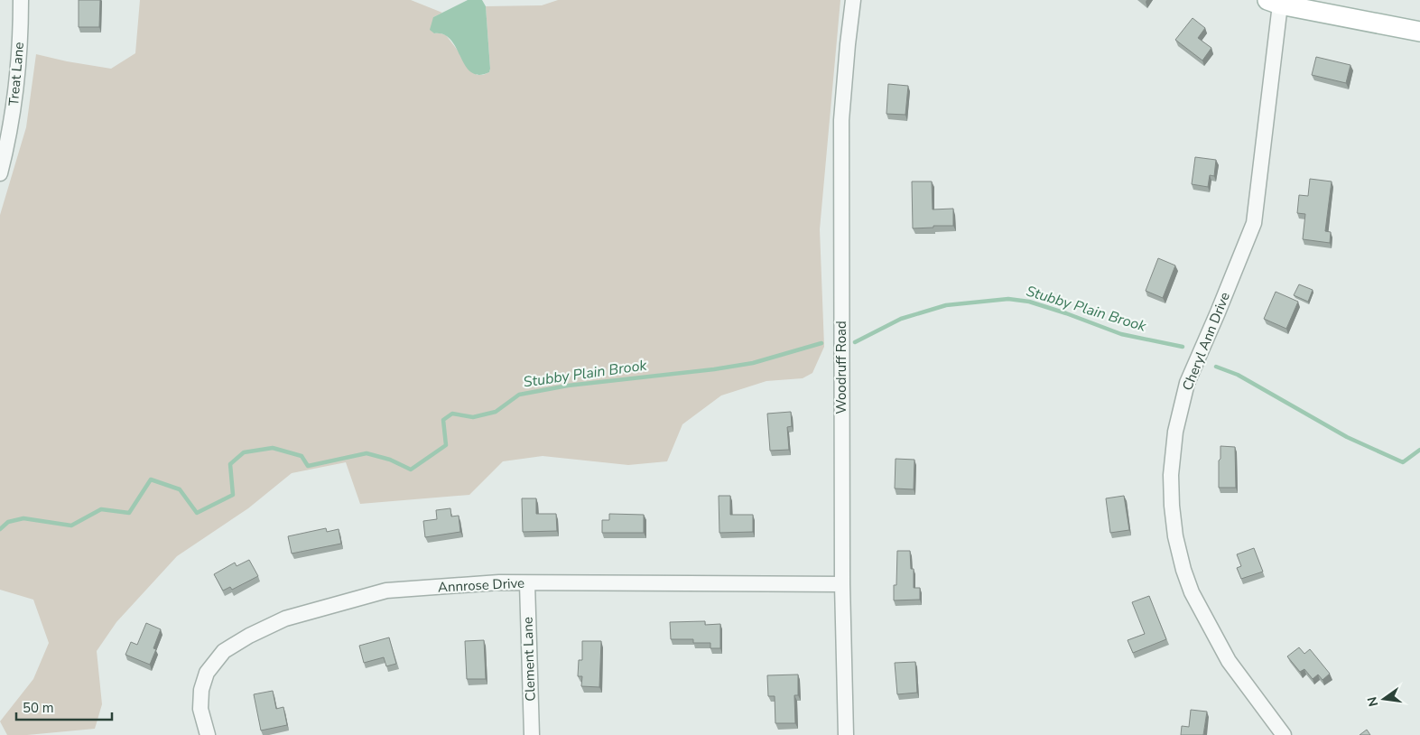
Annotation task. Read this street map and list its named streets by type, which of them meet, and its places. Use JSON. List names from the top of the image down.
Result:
{
  "streets": {
    "street": [
      "Treat Lane",
      "Cheryl Ann Drive",
      "Woodruff Road",
      "Annrose Drive",
      "Clement Lane"
    ]
  },
  "crossings": [
    ["Woodruff Road", "Annrose Drive"],
    ["Annrose Drive", "Clement Lane"]
  ],
  "water": ["Stubby Plain Brook"],
  "scale_bar": "50 m",
  "north": "left"
}
